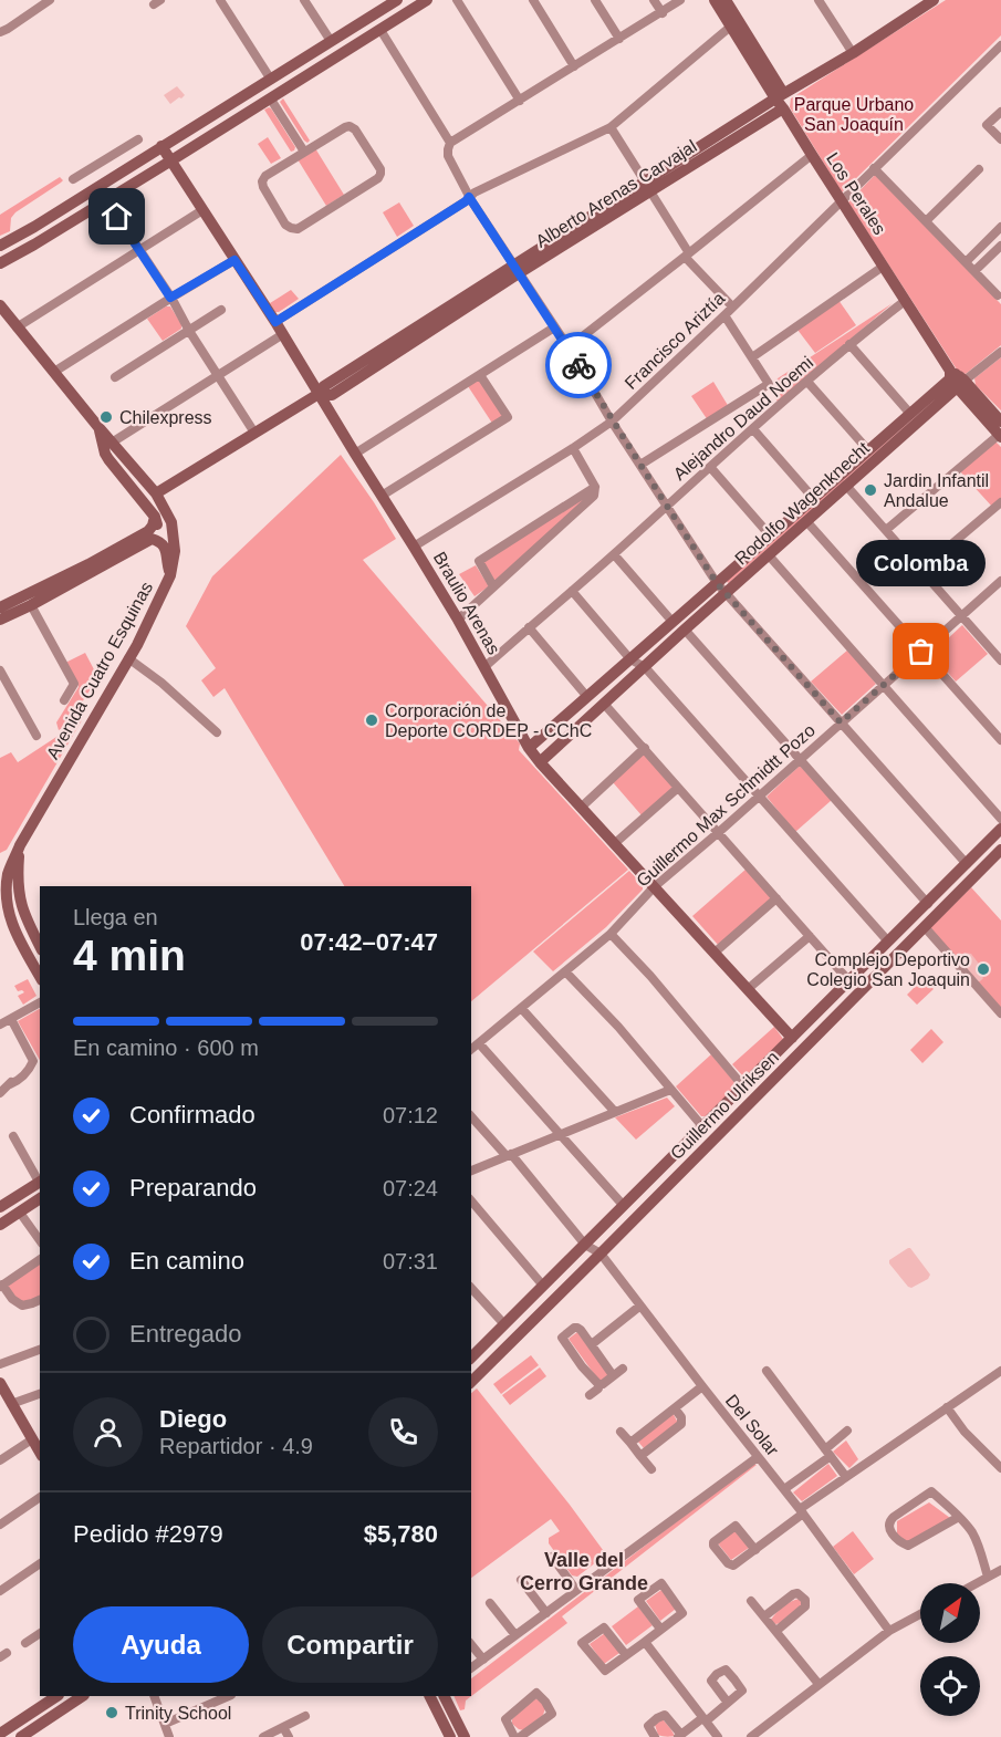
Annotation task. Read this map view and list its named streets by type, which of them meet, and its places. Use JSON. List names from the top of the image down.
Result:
{
  "streets": {
    "street": [
      "Alberto Arenas Carvajal",
      "Los Perales",
      "Francisco Ariztía",
      "Alejandro Daud Noemi",
      "Rodolfo Wagenknecht",
      "Braulio Arenas",
      "Avenida Cuatro Esquinas",
      "Guillermo Max Schmidtt Pozo",
      "Guillermo Ulriksen",
      "Del Solar"
    ]
  },
  "crossings": [
    ["Alberto Arenas Carvajal", "Los Perales"],
    ["Alberto Arenas Carvajal", "Braulio Arenas"],
    ["Alberto Arenas Carvajal", "Avenida Cuatro Esquinas"],
    ["Los Perales", "Francisco Ariztía"],
    ["Los Perales", "Alejandro Daud Noemi"],
    ["Los Perales", "Rodolfo Wagenknecht"],
    ["Francisco Ariztía", "Braulio Arenas"],
    ["Alejandro Daud Noemi", "Braulio Arenas"],
    ["Rodolfo Wagenknecht", "Braulio Arenas"],
    ["Braulio Arenas", "Guillermo Max Schmidtt Pozo"],
    ["Braulio Arenas", "Guillermo Ulriksen"],
    ["Guillermo Ulriksen", "Del Solar"]
  ],
  "districts": ["Valle del Cerro Grande"],
  "parks": ["Parque Urbano San Joaquín"],
  "places": [
    "Chilexpress",
    "Jardin Infantil Andalue",
    "Colomba",
    "Corporación de Deporte CORDEP - CChC",
    "Complejo Deportivo Colegio San Joaquin",
    "Trinity School"
  ],
  "north": "top right",
  "page": {
    "bubble": "Colomba",
    "heading": ["4 min", "Llega en", "07:42–07:47"],
    "panel": [
      "Diego",
      "Repartidor · 4.9",
      "Pedido #2979",
      "$5,780"
    ],
    "bar": "En camino · 600 m",
    "list": [
      ["Confirmado", "07:12"],
      ["Preparando", "07:24"],
      ["En camino", "07:31"],
      "Entregado"
    ],
    "buttons": ["Ayuda", "Compartir"]
  }
}
